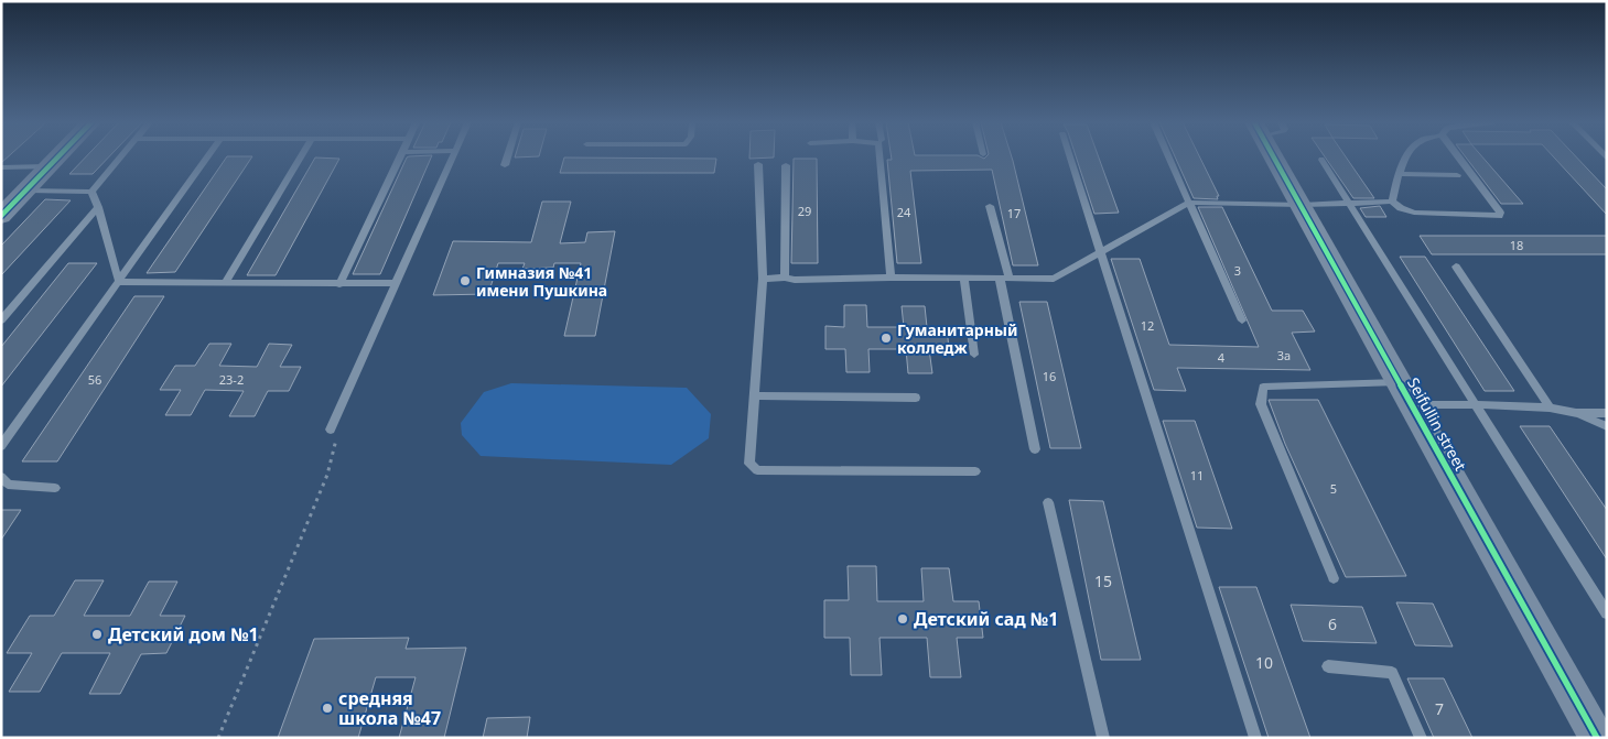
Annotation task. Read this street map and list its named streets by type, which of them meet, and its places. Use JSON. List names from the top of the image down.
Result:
{
  "streets": {
    "street": ["Seifullin street"]
  },
  "places": [
    "Гимназия №41 имени Пушкина",
    "Гуманитарный колледж",
    "Детский сад №1",
    "Детский дом №1",
    "средняя школа №47"
  ],
  "house_numbers": [
    "29",
    "24",
    "17",
    "18",
    "3",
    "12",
    "3а",
    "4",
    "16",
    "56",
    "23-2",
    "11",
    "5",
    "15",
    "6",
    "10",
    "7"
  ]
}
